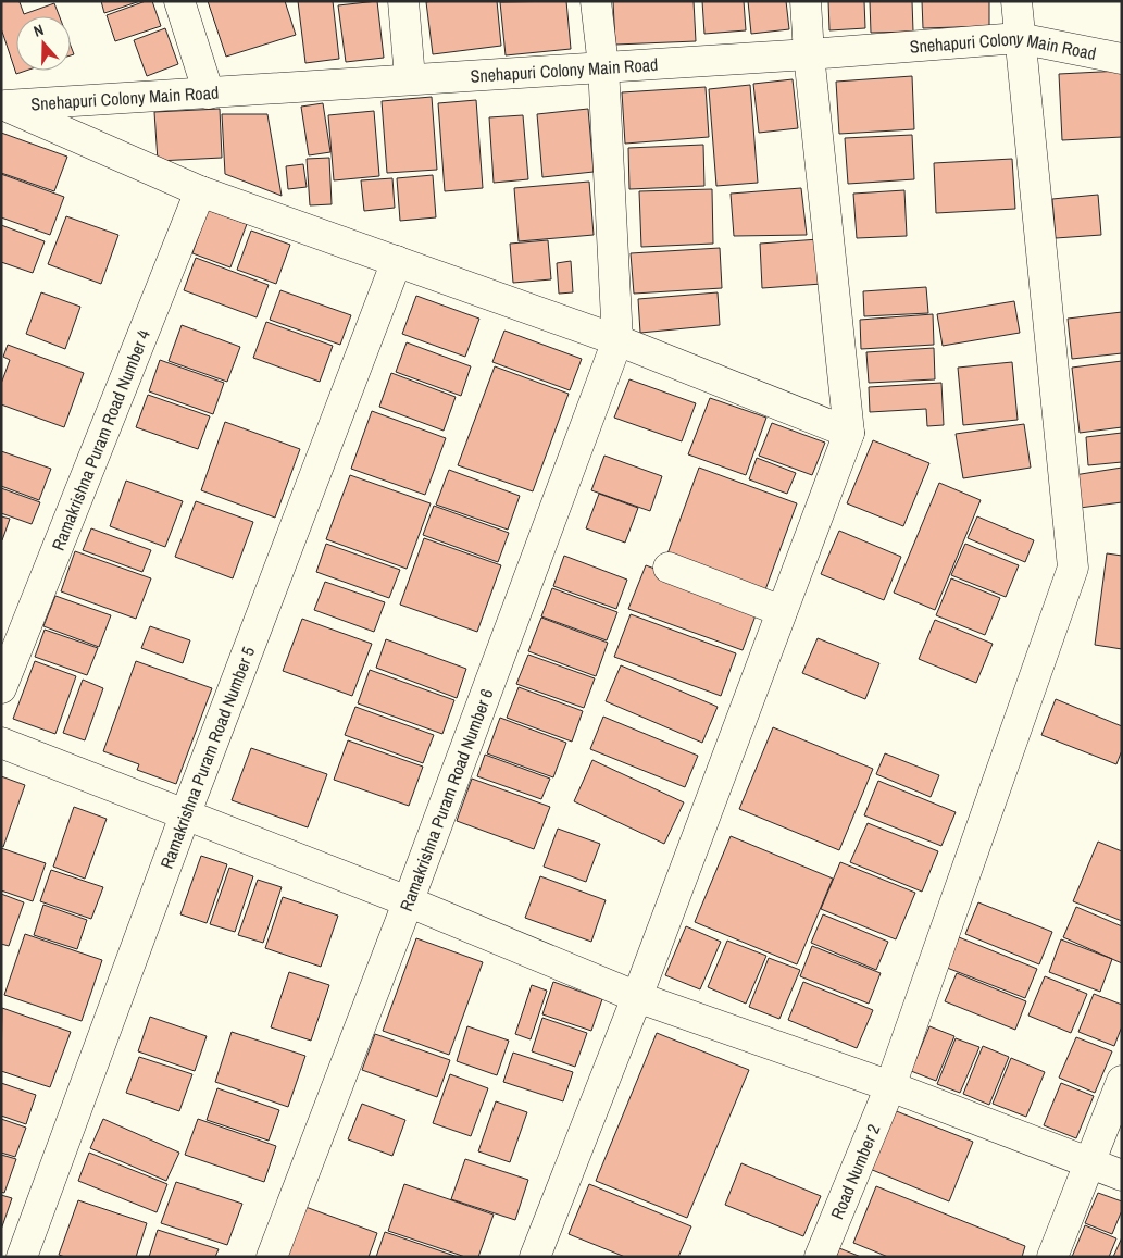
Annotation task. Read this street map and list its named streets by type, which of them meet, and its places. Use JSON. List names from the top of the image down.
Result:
{
  "streets": {
    "street": [
      "Snehapuri Colony Main Road",
      "Ramakrishna Puram Road Number 4",
      "Ramakrishna Puram Road Number 5",
      "Ramakrishna Puram Road Number 6",
      "Road Number 2"
    ]
  },
  "crossings": [
    ["Snehapuri Colony Main Road", "Road Number 2"]
  ],
  "north": "top"
}
